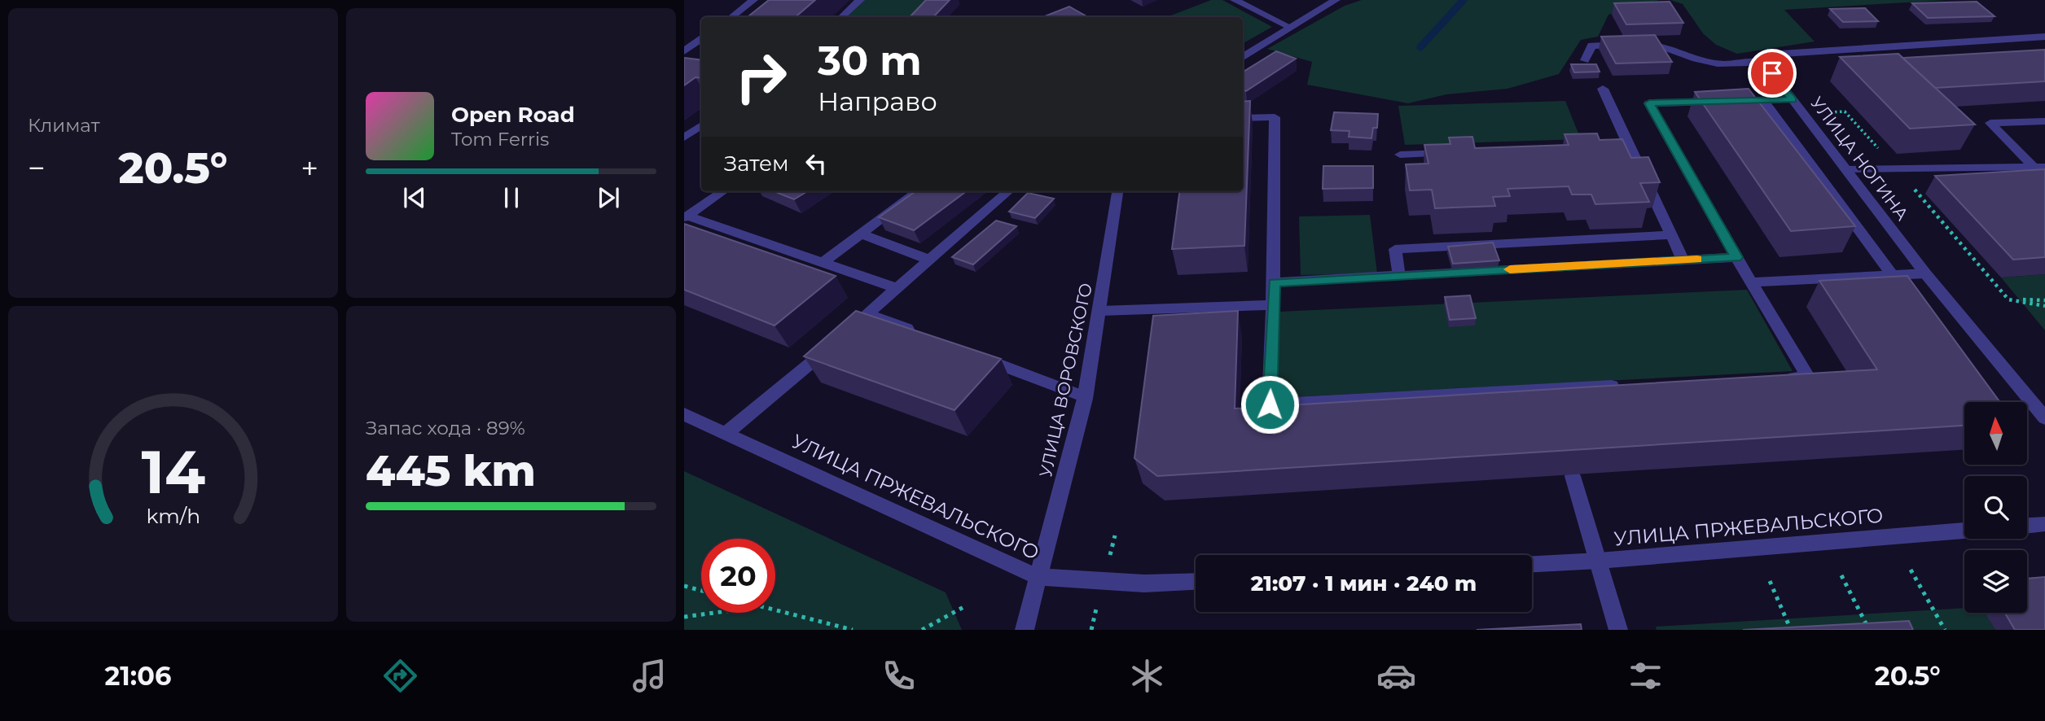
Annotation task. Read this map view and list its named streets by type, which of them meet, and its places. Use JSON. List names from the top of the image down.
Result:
{
  "streets": {
    "street": ["УЛИЦА НОГИНА", "УЛИЦА ВОРОВСКОГО", "УЛИЦА ПРЖЕВАЛЬСКОГО"]
  },
  "crossings": [
    ["УЛИЦА ВОРОВСКОГО", "УЛИЦА ПРЖЕВАЛЬСКОГО"]
  ],
  "north": "top",
  "page": {
    "tile": [
      "Климат",
      ["Запас хода · 89%", "445 km"]
    ],
    "turn": ["30 m", "Направо"],
    "song": ["Open Road", "Tom Ferris"],
    "then": "Затем",
    "heat": ["−", "20.5°", "+"],
    "limit": "20",
    "trip": "21:07 · 1 мин · 240 m",
    "tabs": ["21:06", "20.5°"],
    "gauge": ["14", "km/h"]
  }
}
